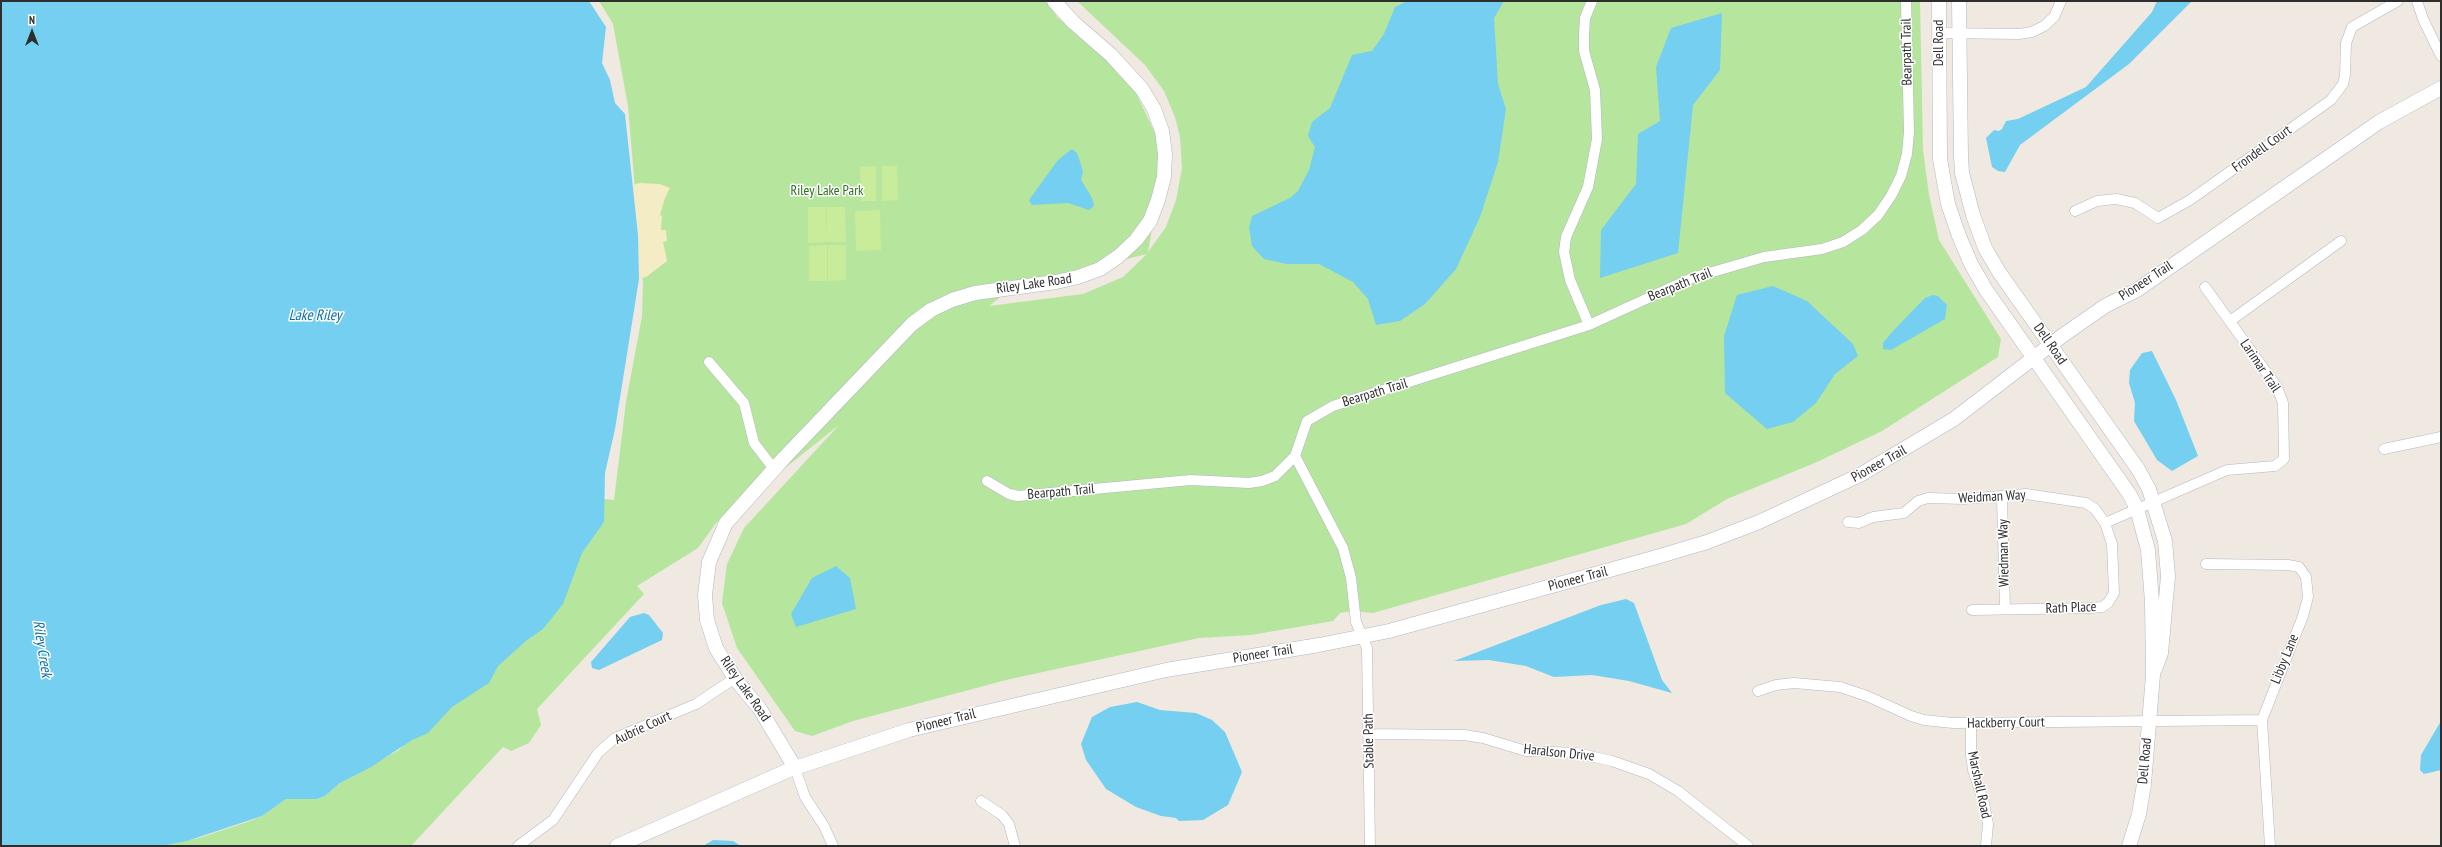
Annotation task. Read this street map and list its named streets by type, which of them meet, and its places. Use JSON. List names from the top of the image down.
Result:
{
  "streets": {
    "main road": ["Dell Road", "Pioneer Trail", "Riley Lake Road"],
    "street": [
      "Bearpath Trail",
      "Frondell Court",
      "Larimar Trail",
      "Weidman Way",
      "Wiedman Way",
      "Rath Place",
      "Libby Lane",
      "Hackberry Court",
      "Aubrie Court",
      "Stable Path",
      "Haralson Drive",
      "Marshall Road"
    ]
  },
  "crossings": [
    ["Dell Road", "Pioneer Trail"],
    ["Dell Road", "Larimar Trail"],
    ["Dell Road", "Hackberry Court"],
    ["Pioneer Trail", "Riley Lake Road"],
    ["Pioneer Trail", "Stable Path"],
    ["Riley Lake Road", "Aubrie Court"],
    ["Weidman Way", "Wiedman Way"],
    ["Weidman Way", "Rath Place"],
    ["Wiedman Way", "Rath Place"],
    ["Libby Lane", "Hackberry Court"],
    ["Hackberry Court", "Marshall Road"],
    ["Stable Path", "Haralson Drive"]
  ],
  "water": ["Lake Riley", "Riley Creek"],
  "parks": ["Riley Lake Park"],
  "north": "top"
}
